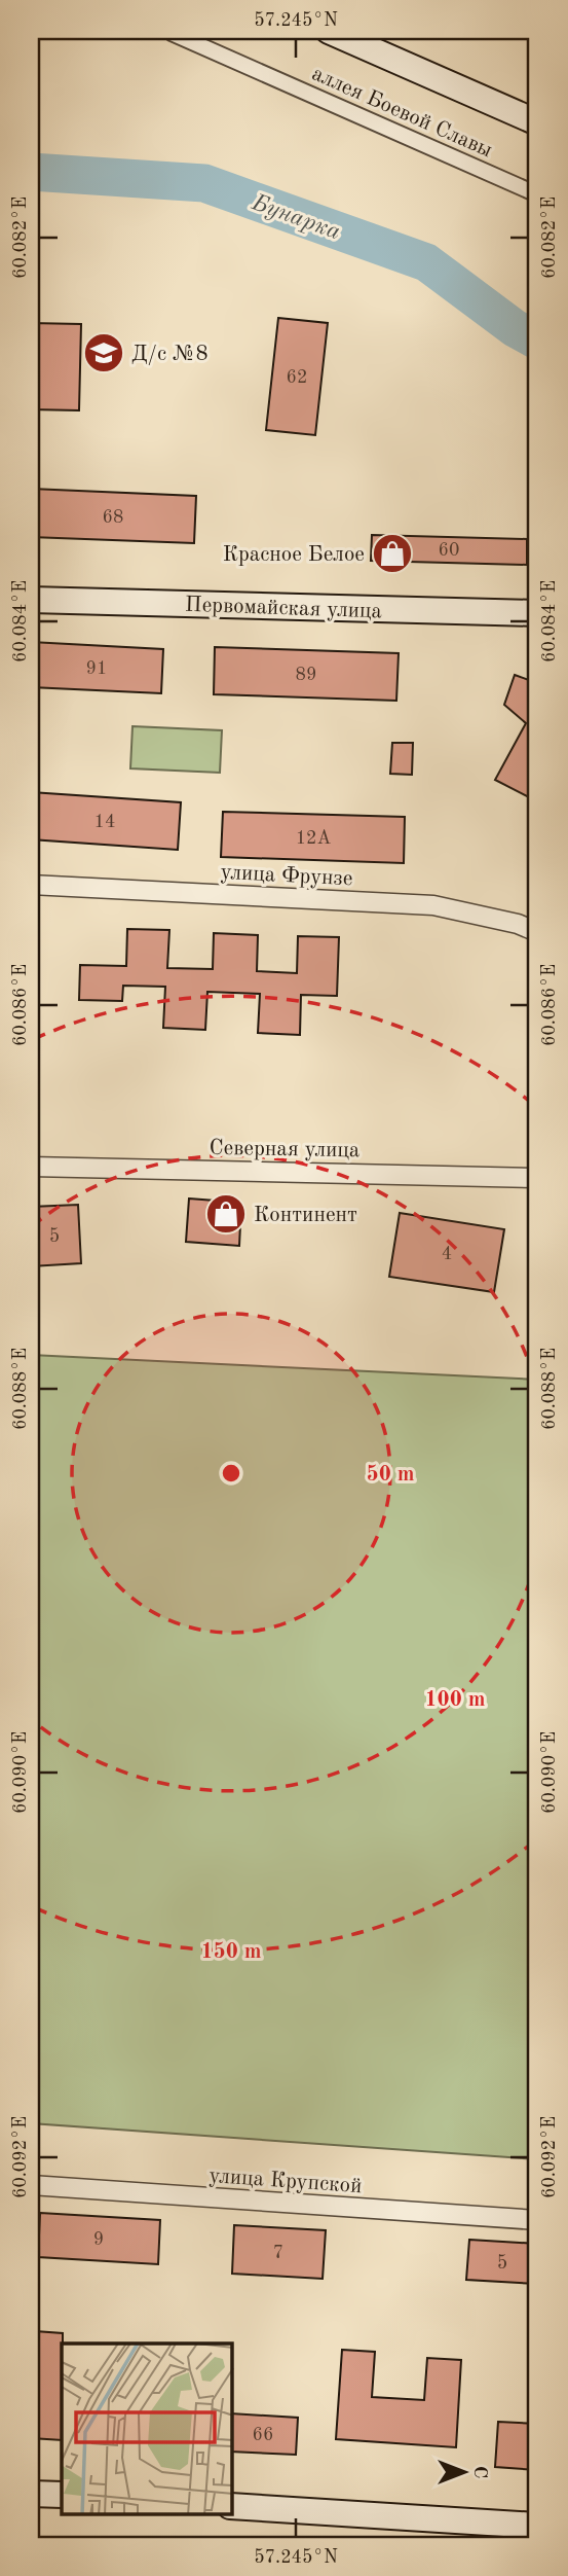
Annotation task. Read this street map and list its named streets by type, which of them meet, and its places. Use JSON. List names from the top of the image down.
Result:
{
  "streets": {
    "main road": ["Первомайская улица"],
    "street": [
      "аллея Боевой Славы",
      "улица Фрунзе",
      "Северная улица",
      "улица Крупской"
    ]
  },
  "water": ["Бунарка"],
  "places": {
    "school or university": ["Д/с №8"],
    "shop": ["Красное Белое", "Континент"]
  },
  "house_numbers": [
    "62",
    "68",
    "60",
    "91",
    "89",
    "14",
    "12А",
    "5",
    "4",
    "9",
    "7",
    "5",
    "66"
  ],
  "north": "right",
  "coordinates": [
    "57.245°N",
    "60.082°E",
    "60.084°E",
    "60.086°E",
    "60.088°E",
    "60.090°E",
    "60.092°E"
  ],
  "rings": ["50 m", "100 m", "150 m"]
}
